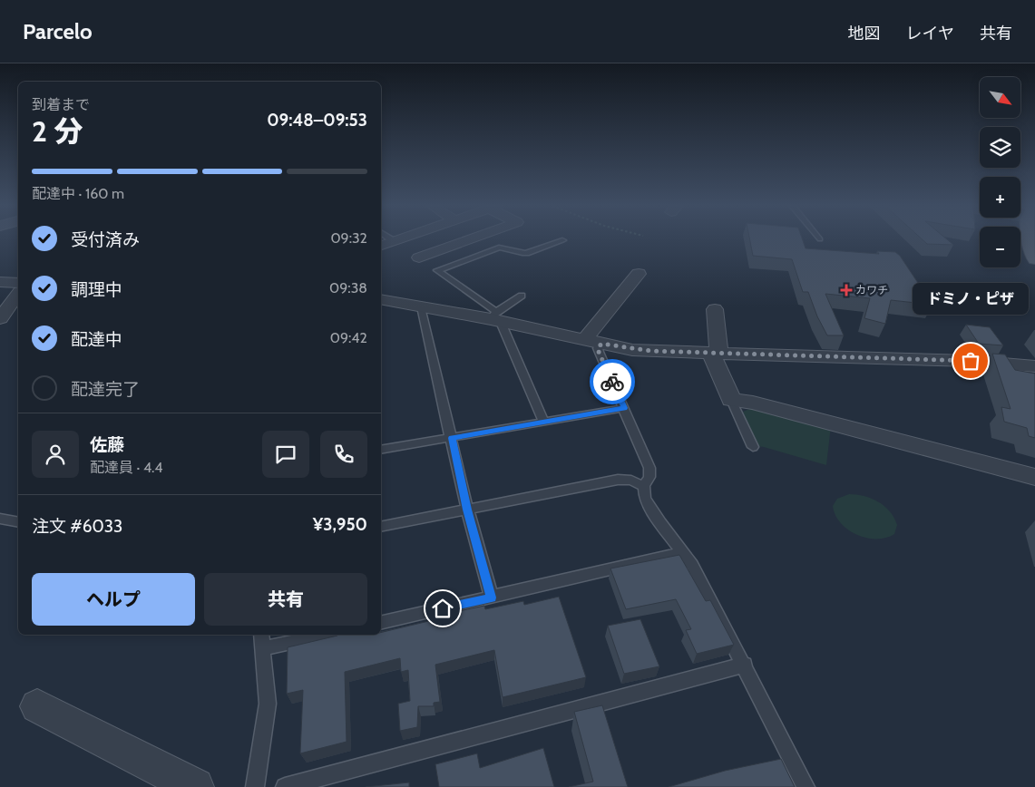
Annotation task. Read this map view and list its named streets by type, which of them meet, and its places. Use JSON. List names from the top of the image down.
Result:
{
  "places": {
    "health": ["カワチ"],
    "other": ["ドミノ・ピザ"]
  },
  "north": "bottom right",
  "page": {
    "header": "Parcelo",
    "nav": ["地図", "レイヤ", "共有"],
    "map_buttons": ["+", "−"],
    "heading": ["2 分", "到着まで", "09:48–09:53"],
    "panel": [
      "佐藤",
      "配達員 · 4.4",
      "注文 #6033",
      "¥3,950"
    ],
    "bar": "配達中 · 160 m",
    "list": [
      ["受付済み", "09:32"],
      ["調理中", "09:38"],
      ["配達中", "09:42"],
      "配達完了"
    ],
    "bubble": "ドミノ・ピザ",
    "buttons": ["ヘルプ", "共有"]
  }
}
